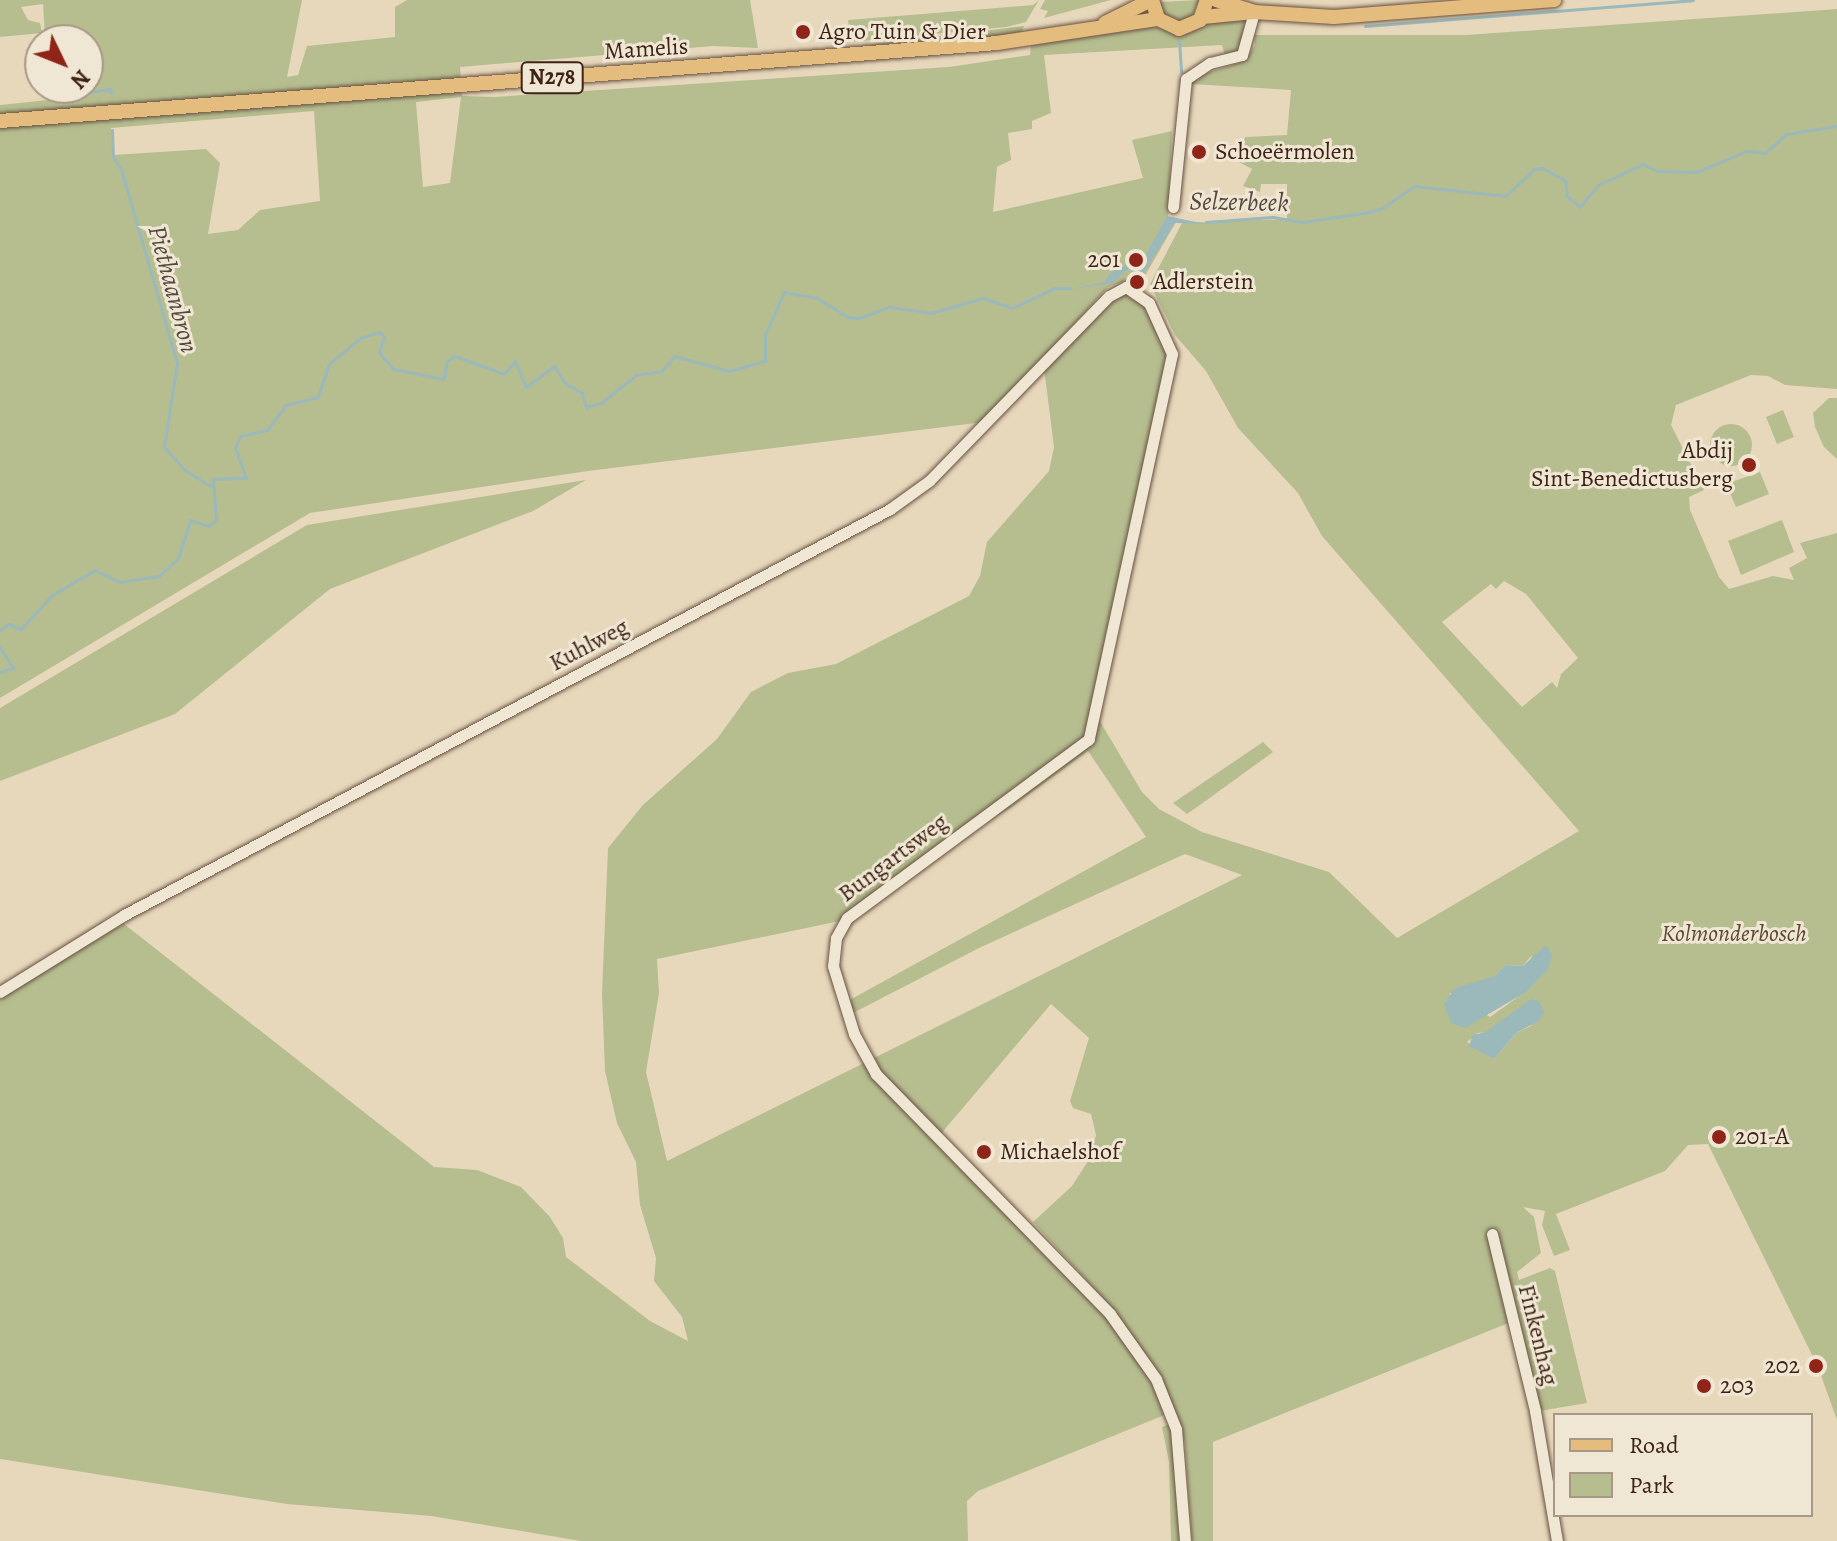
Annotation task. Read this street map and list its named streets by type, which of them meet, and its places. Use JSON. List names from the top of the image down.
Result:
{
  "streets": {
    "main road": ["Mamelis", "N278"],
    "street": ["Kuhlweg", "Bungartsweg", "Finkenhag"]
  },
  "crossings": [
    ["Mamelis", "N278"],
    ["Kuhlweg", "Bungartsweg"]
  ],
  "water": ["Selzerbeek", "Piethaanbron"],
  "parks": ["Kolmonderbosch"],
  "places": [
    "Agro Tuin & Dier",
    "Schoeërmolen",
    "201",
    "Adlerstein",
    "Abdij Sint-Benedictusberg",
    "201-A",
    "Michaelshof",
    "202",
    "203"
  ],
  "legend": ["Road", "Park"],
  "north": "bottom right"
}
